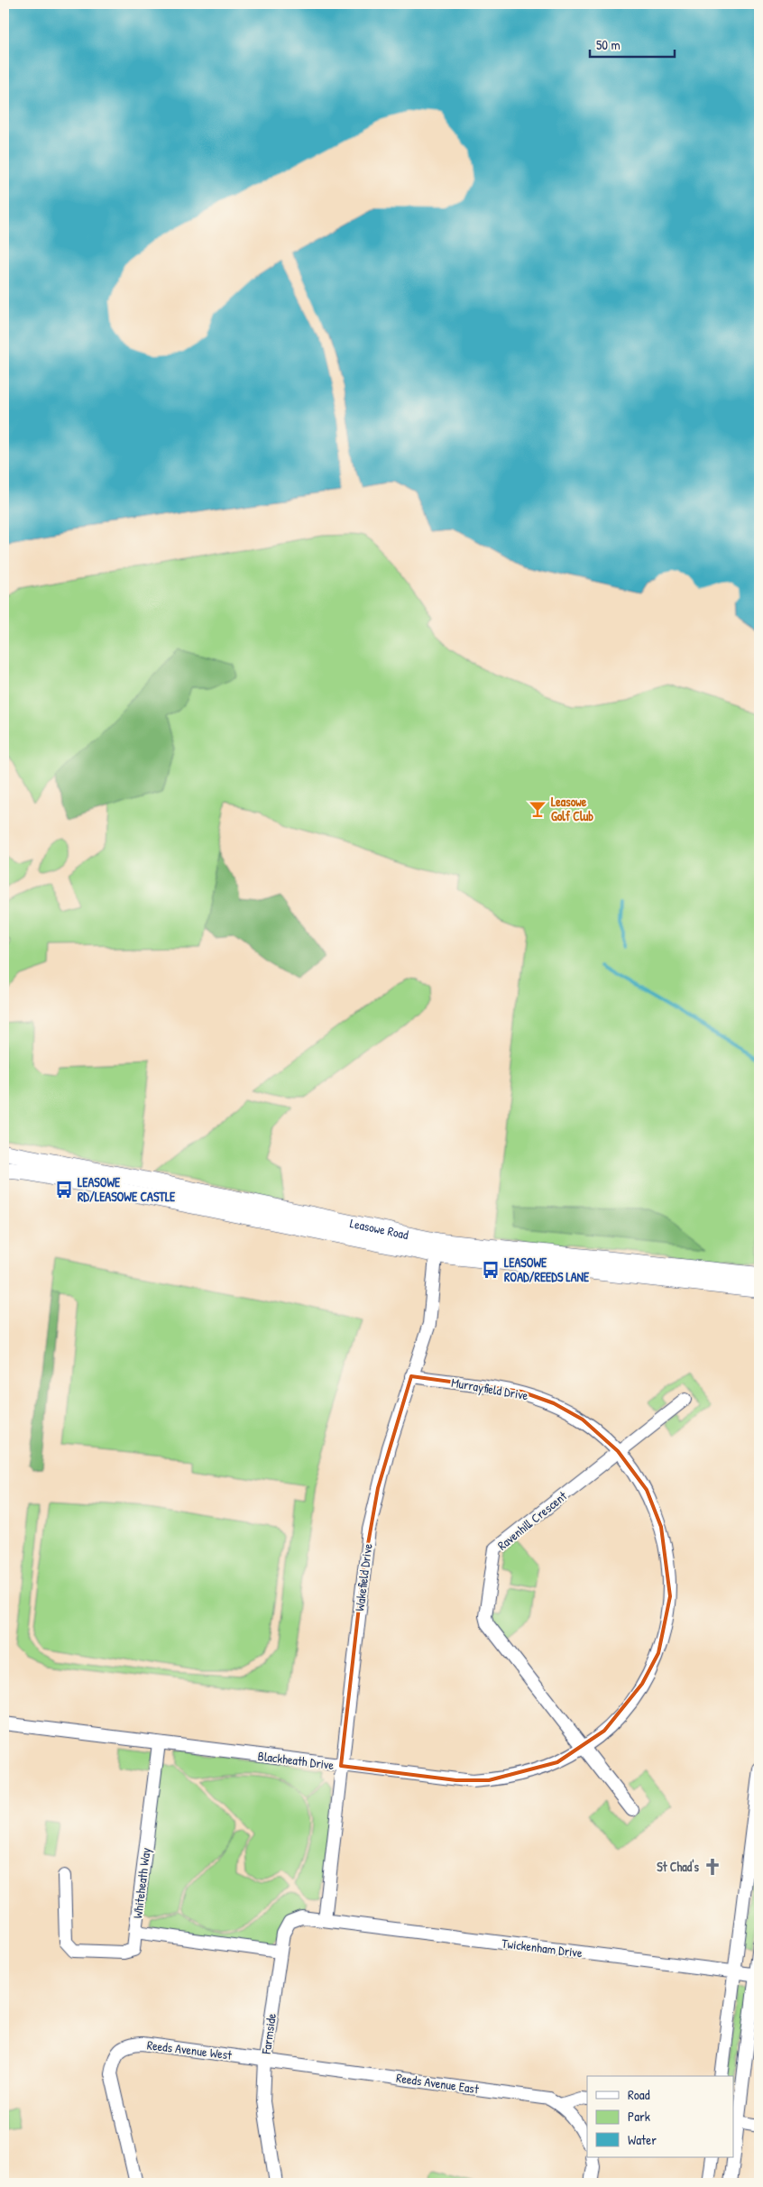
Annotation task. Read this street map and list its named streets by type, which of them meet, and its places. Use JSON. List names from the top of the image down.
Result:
{
  "streets": {
    "main road": ["Leasowe Road"],
    "street": [
      "Murrayfield Drive",
      "Ravenhill Crescent",
      "Wakefield Drive",
      "Blackheath Drive",
      "Whiteheath Way",
      "Twickenham Drive",
      "Farmside",
      "Reeds Avenue West",
      "Reeds Avenue East"
    ]
  },
  "crossings": [
    ["Leasowe Road", "Wakefield Drive"],
    ["Murrayfield Drive", "Ravenhill Crescent"],
    ["Murrayfield Drive", "Wakefield Drive"],
    ["Murrayfield Drive", "Blackheath Drive"],
    ["Ravenhill Crescent", "Blackheath Drive"],
    ["Wakefield Drive", "Blackheath Drive"],
    ["Wakefield Drive", "Twickenham Drive"],
    ["Wakefield Drive", "Farmside"],
    ["Blackheath Drive", "Whiteheath Way"],
    ["Whiteheath Way", "Farmside"],
    ["Twickenham Drive", "Farmside"],
    ["Farmside", "Reeds Avenue West"],
    ["Farmside", "Reeds Avenue East"],
    ["Reeds Avenue West", "Reeds Avenue East"]
  ],
  "places": {
    "bar": ["Leasowe Golf Club"],
    "bus stop": ["LEASOWE RD/LEASOWE CASTLE", "LEASOWE ROAD/REEDS LANE"],
    "church": ["St Chad's"]
  },
  "legend": ["Road", "Park", "Water"],
  "scale_bar": "50 m"
}
